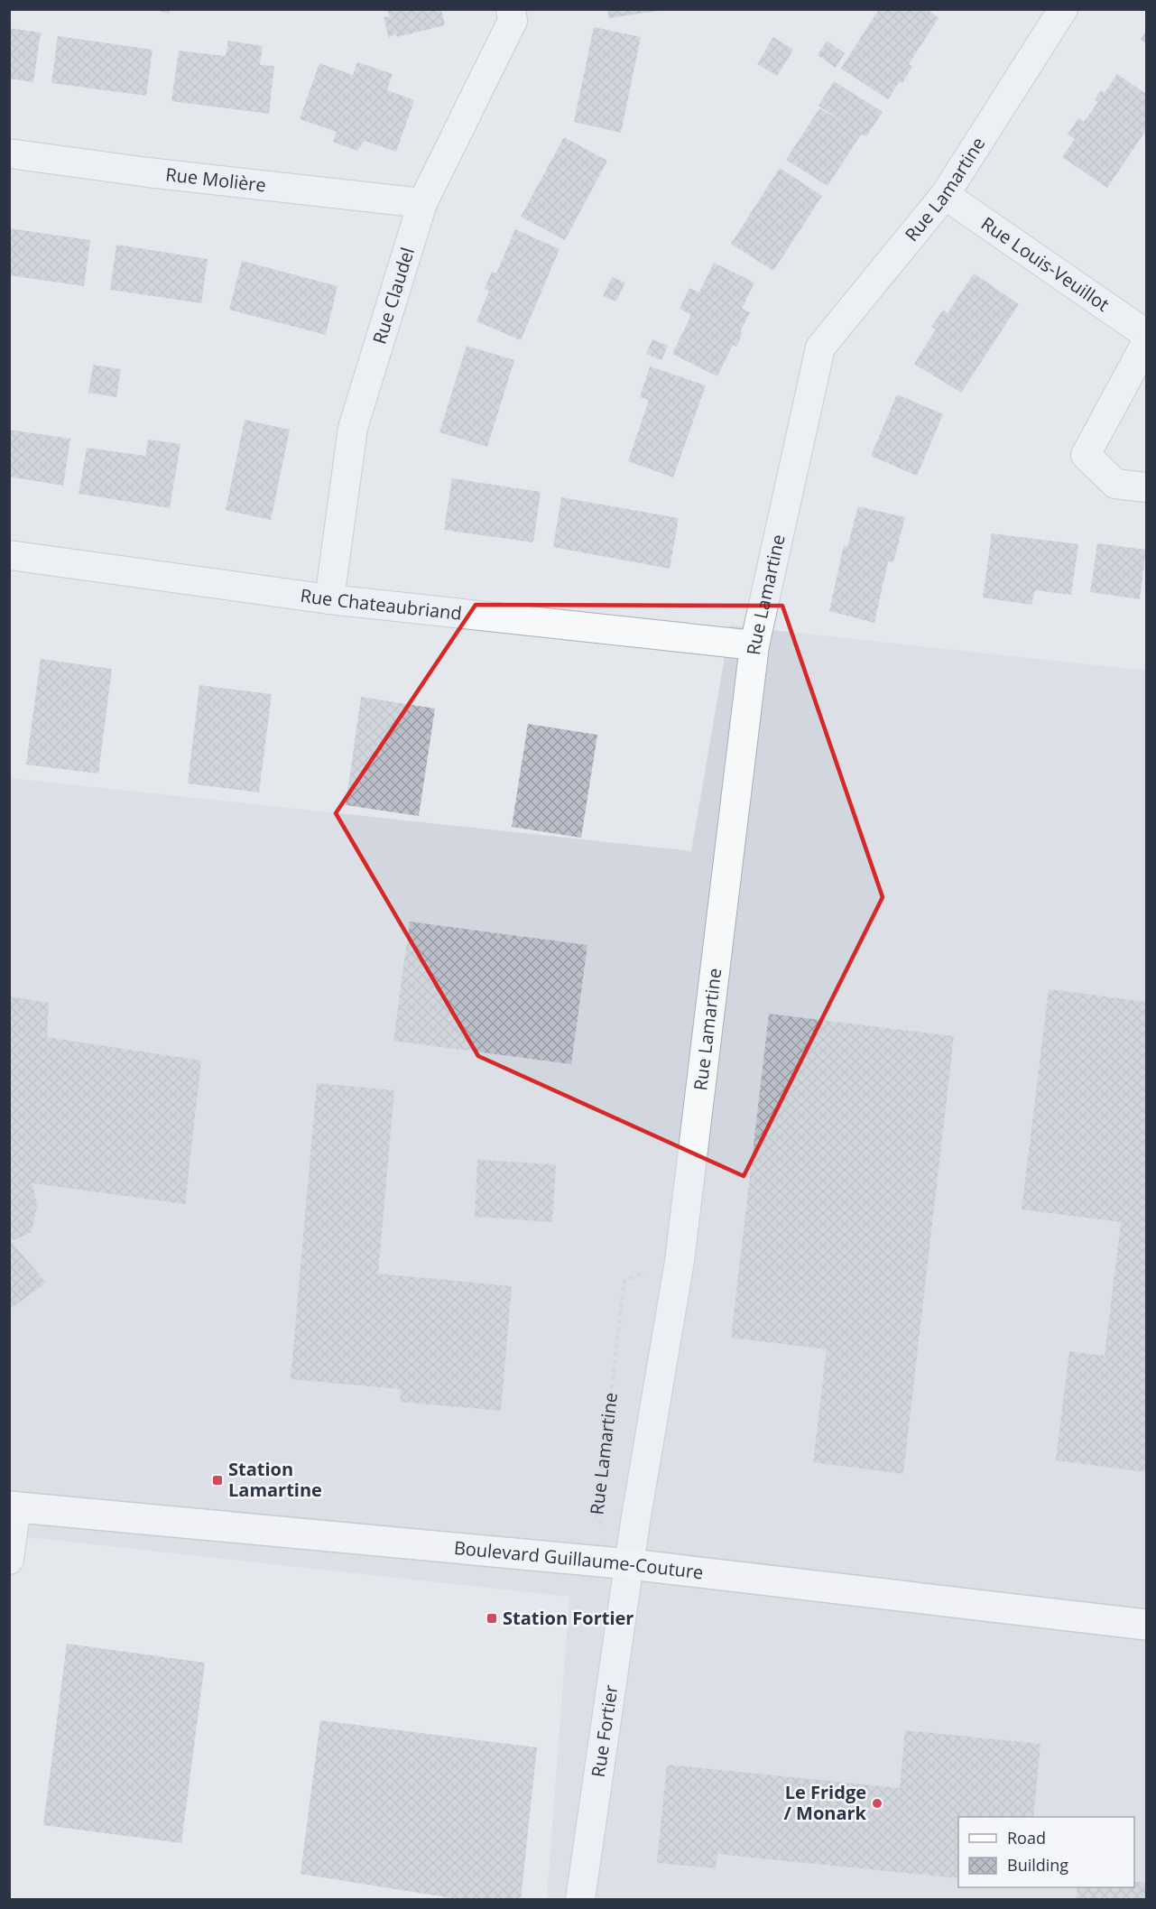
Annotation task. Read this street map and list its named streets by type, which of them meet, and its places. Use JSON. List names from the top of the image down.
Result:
{
  "streets": {
    "main road": ["Boulevard Guillaume-Couture"],
    "street": [
      "Rue Molière",
      "Rue Lamartine",
      "Rue Louis-Veuillot",
      "Rue Claudel",
      "Rue Chateaubriand",
      "Rue Fortier"
    ]
  },
  "crossings": [
    ["Rue Molière", "Rue Claudel"],
    ["Rue Lamartine", "Rue Louis-Veuillot"],
    ["Rue Lamartine", "Rue Chateaubriand"],
    ["Rue Lamartine", "Boulevard Guillaume-Couture"],
    ["Rue Lamartine", "Rue Fortier"],
    ["Rue Claudel", "Rue Chateaubriand"],
    ["Boulevard Guillaume-Couture", "Rue Fortier"]
  ],
  "places": {
    "transit": ["Station Lamartine", "Station Fortier"],
    "other": ["Le Fridge / Monark"]
  },
  "legend": ["Road", "Building"]
}
